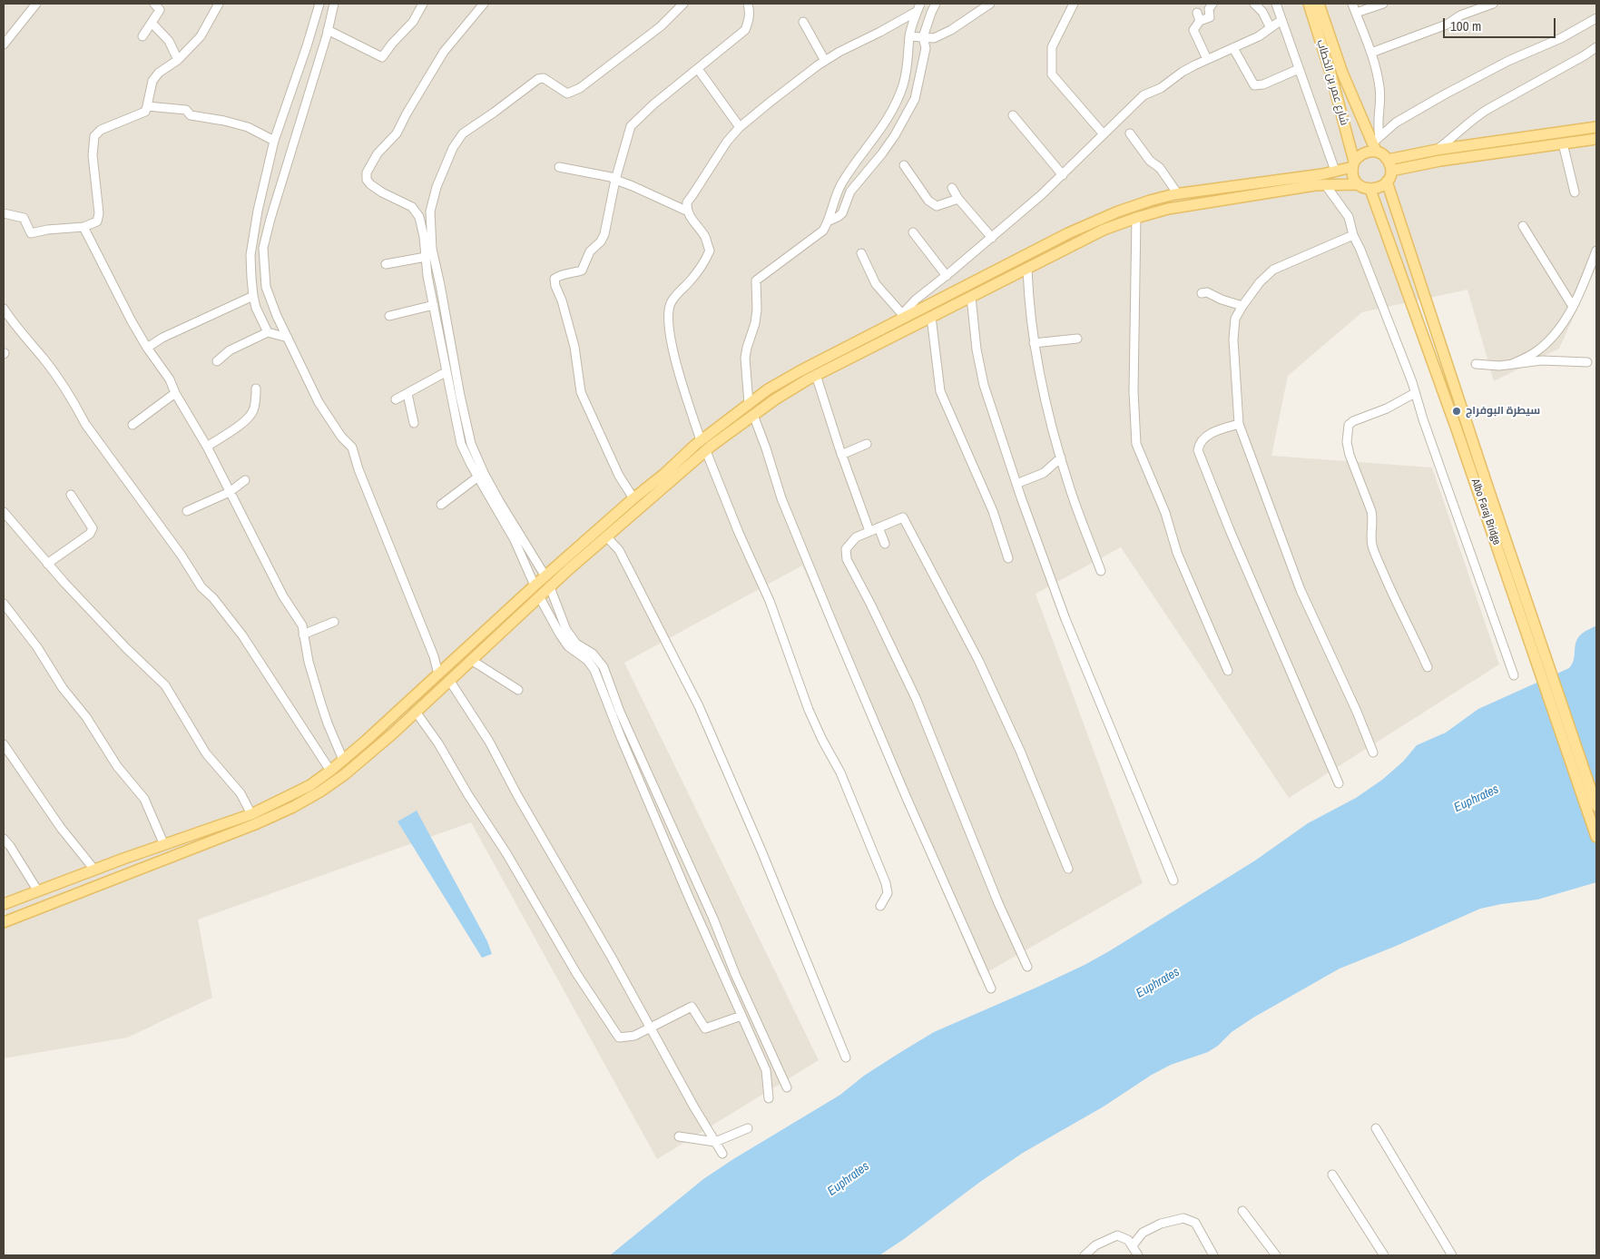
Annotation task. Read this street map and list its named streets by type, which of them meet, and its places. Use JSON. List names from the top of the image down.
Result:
{
  "streets": {
    "main road": ["شارع عمر بن الخطاب", "Albo Faraj Bridge"]
  },
  "crossings": [
    ["شارع عمر بن الخطاب", "Albo Faraj Bridge"]
  ],
  "water": ["Euphrates"],
  "places": ["سيطرة البوفراج"],
  "scale_bar": "100 m"
}
